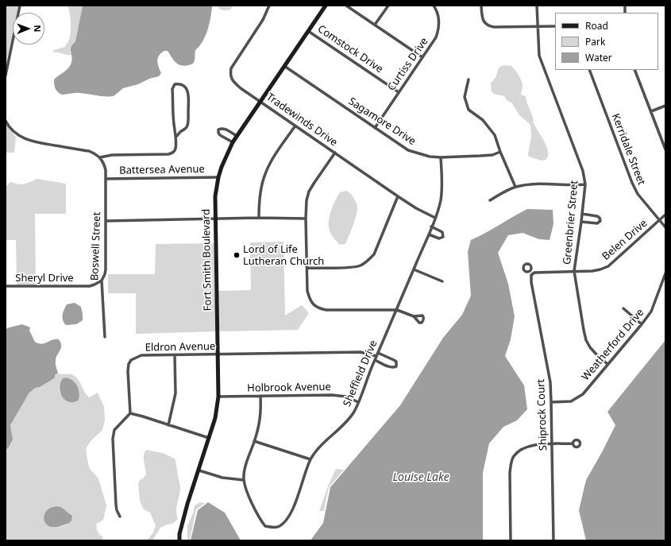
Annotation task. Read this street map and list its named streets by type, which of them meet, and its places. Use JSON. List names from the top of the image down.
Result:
{
  "streets": {
    "street": [
      "Comstock Drive",
      "Curtiss Drive",
      "Tradewinds Drive",
      "Sagamore Drive",
      "Kerridale Street",
      "Battersea Avenue",
      "Greenbrier Street",
      "Belen Drive",
      "Boswell Street",
      "Fort Smith Boulevard",
      "Sheryl Drive",
      "Weatherford Drive",
      "Eldron Avenue",
      "Sheffield Drive",
      "Holbrook Avenue",
      "Shiprock Court"
    ]
  },
  "crossings": [
    ["Comstock Drive", "Curtiss Drive"],
    ["Comstock Drive", "Fort Smith Boulevard"],
    ["Curtiss Drive", "Sagamore Drive"],
    ["Tradewinds Drive", "Fort Smith Boulevard"],
    ["Tradewinds Drive", "Sheffield Drive"],
    ["Sagamore Drive", "Fort Smith Boulevard"],
    ["Sagamore Drive", "Sheffield Drive"],
    ["Kerridale Street", "Belen Drive"],
    ["Battersea Avenue", "Boswell Street"],
    ["Battersea Avenue", "Fort Smith Boulevard"],
    ["Greenbrier Street", "Belen Drive"],
    ["Greenbrier Street", "Weatherford Drive"],
    ["Belen Drive", "Shiprock Court"],
    ["Boswell Street", "Sheryl Drive"],
    ["Fort Smith Boulevard", "Eldron Avenue"],
    ["Fort Smith Boulevard", "Holbrook Avenue"],
    ["Weatherford Drive", "Shiprock Court"],
    ["Eldron Avenue", "Sheffield Drive"],
    ["Sheffield Drive", "Holbrook Avenue"]
  ],
  "water": ["Louise Lake"],
  "places": ["Lord of Life Lutheran Church"],
  "legend": ["Road", "Park", "Water"],
  "north": "right"
}
